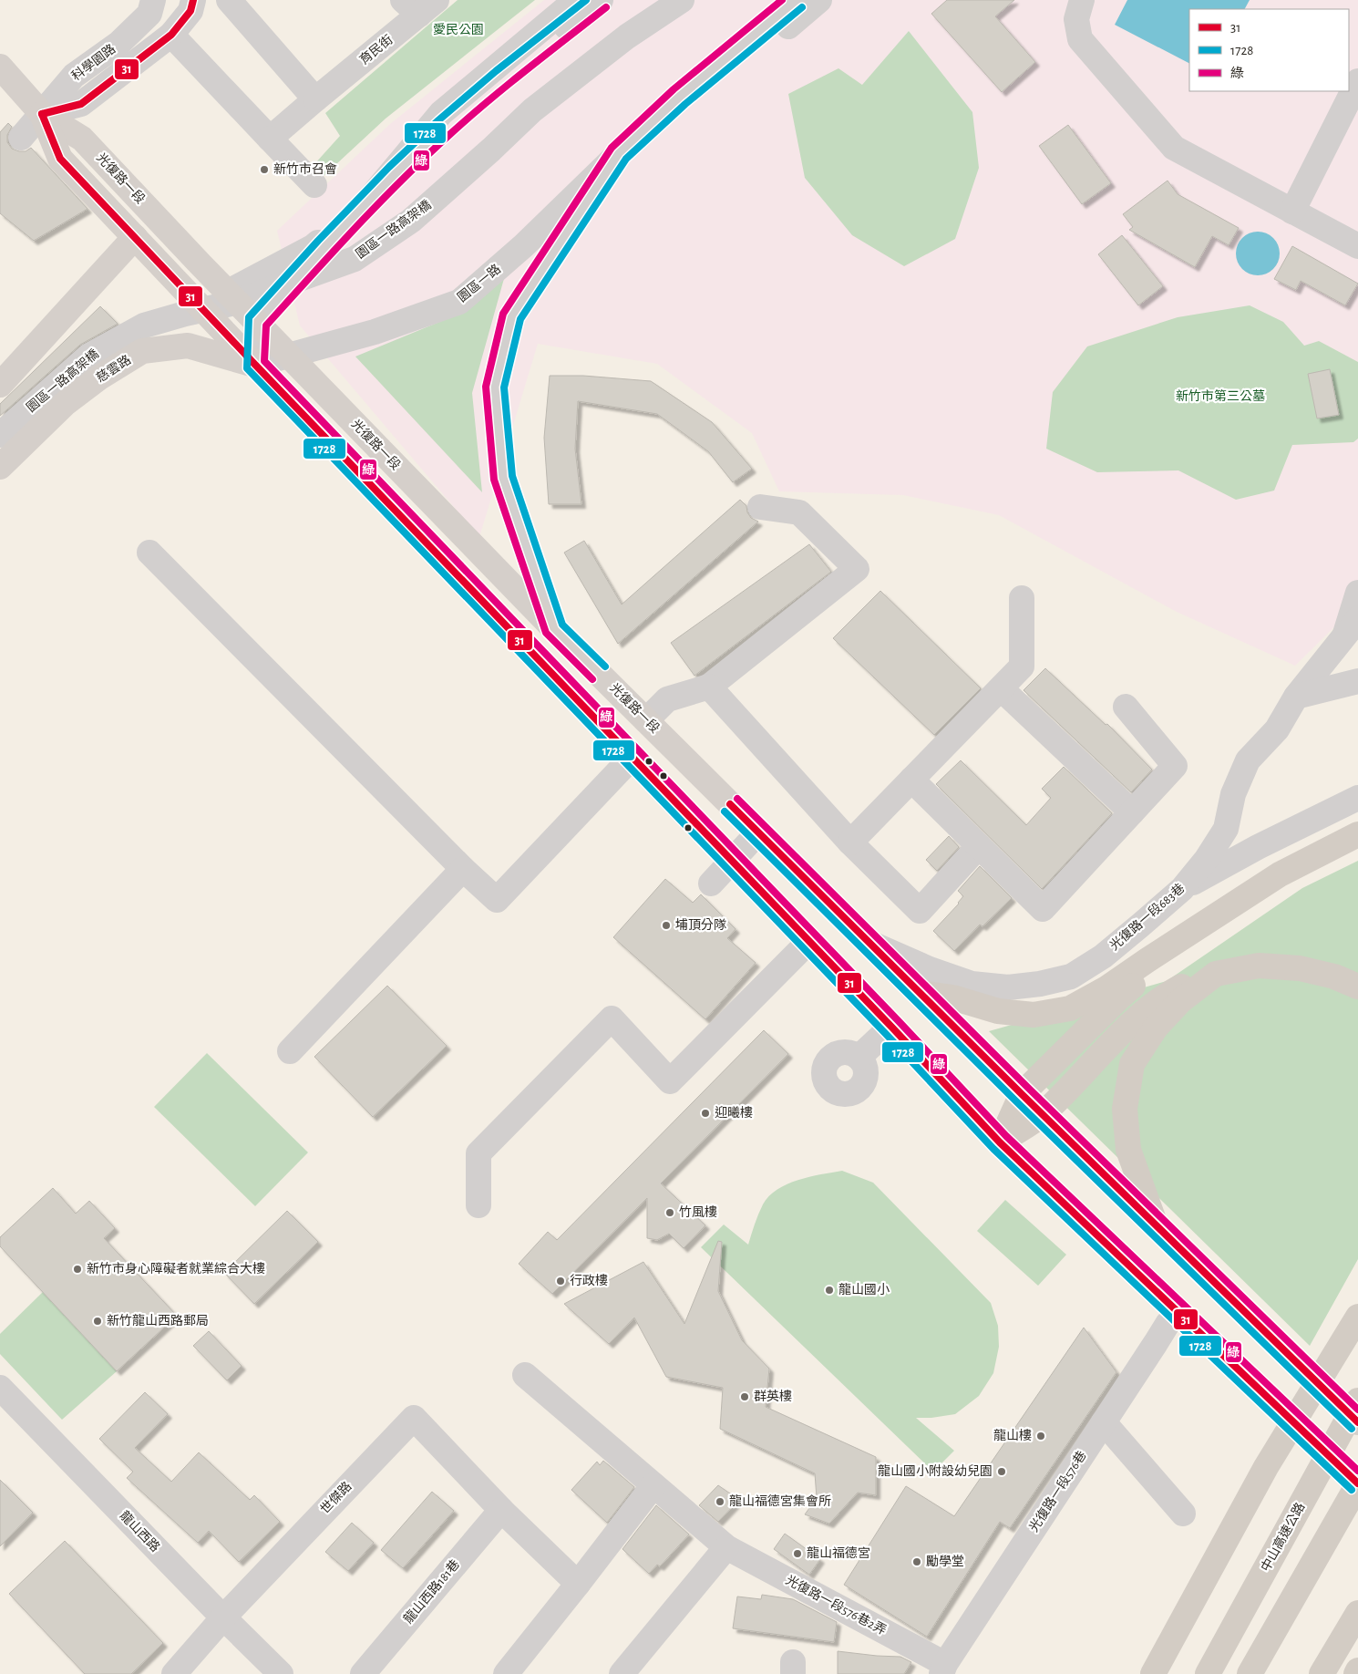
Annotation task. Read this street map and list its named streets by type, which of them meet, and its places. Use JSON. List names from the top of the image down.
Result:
{
  "streets": {
    "highway": ["中山高速公路"],
    "main road": ["光復路一段", "慈雲路"],
    "street": [
      "育民街",
      "科學園路",
      "園區一路高架橋",
      "園區一路",
      "光復路一段683巷",
      "光復路一段576巷",
      "世傑路",
      "龍山西路",
      "龍山西路181巷",
      "光復路一段576巷2弄"
    ]
  },
  "crossings": [
    ["科學園路", "光復路一段"],
    ["光復路一段", "園區一路"],
    ["光復路一段", "慈雲路"],
    ["光復路一段", "光復路一段683巷"],
    ["光復路一段", "光復路一段576巷"],
    ["園區一路", "慈雲路"],
    ["光復路一段576巷", "光復路一段576巷2弄"],
    ["世傑路", "龍山西路"],
    ["世傑路", "龍山西路181巷"]
  ],
  "parks": ["愛民公園", "新竹市第三公墓"],
  "places": [
    "新竹市召會",
    "埔頂分隊",
    "迎曦樓",
    "竹風樓",
    "新竹市身心障礙者就業綜合大樓",
    "行政樓",
    "龍山國小",
    "新竹龍山西路郵局",
    "群英樓",
    "龍山樓",
    "龍山國小附設幼兒園",
    "龍山福德宮集會所",
    "龍山福德宮",
    "勵學堂"
  ],
  "lines": ["transit line 31", "transit line 1728", "transit line 綠"],
  "legend": ["31", "1728", "綠"]
}
